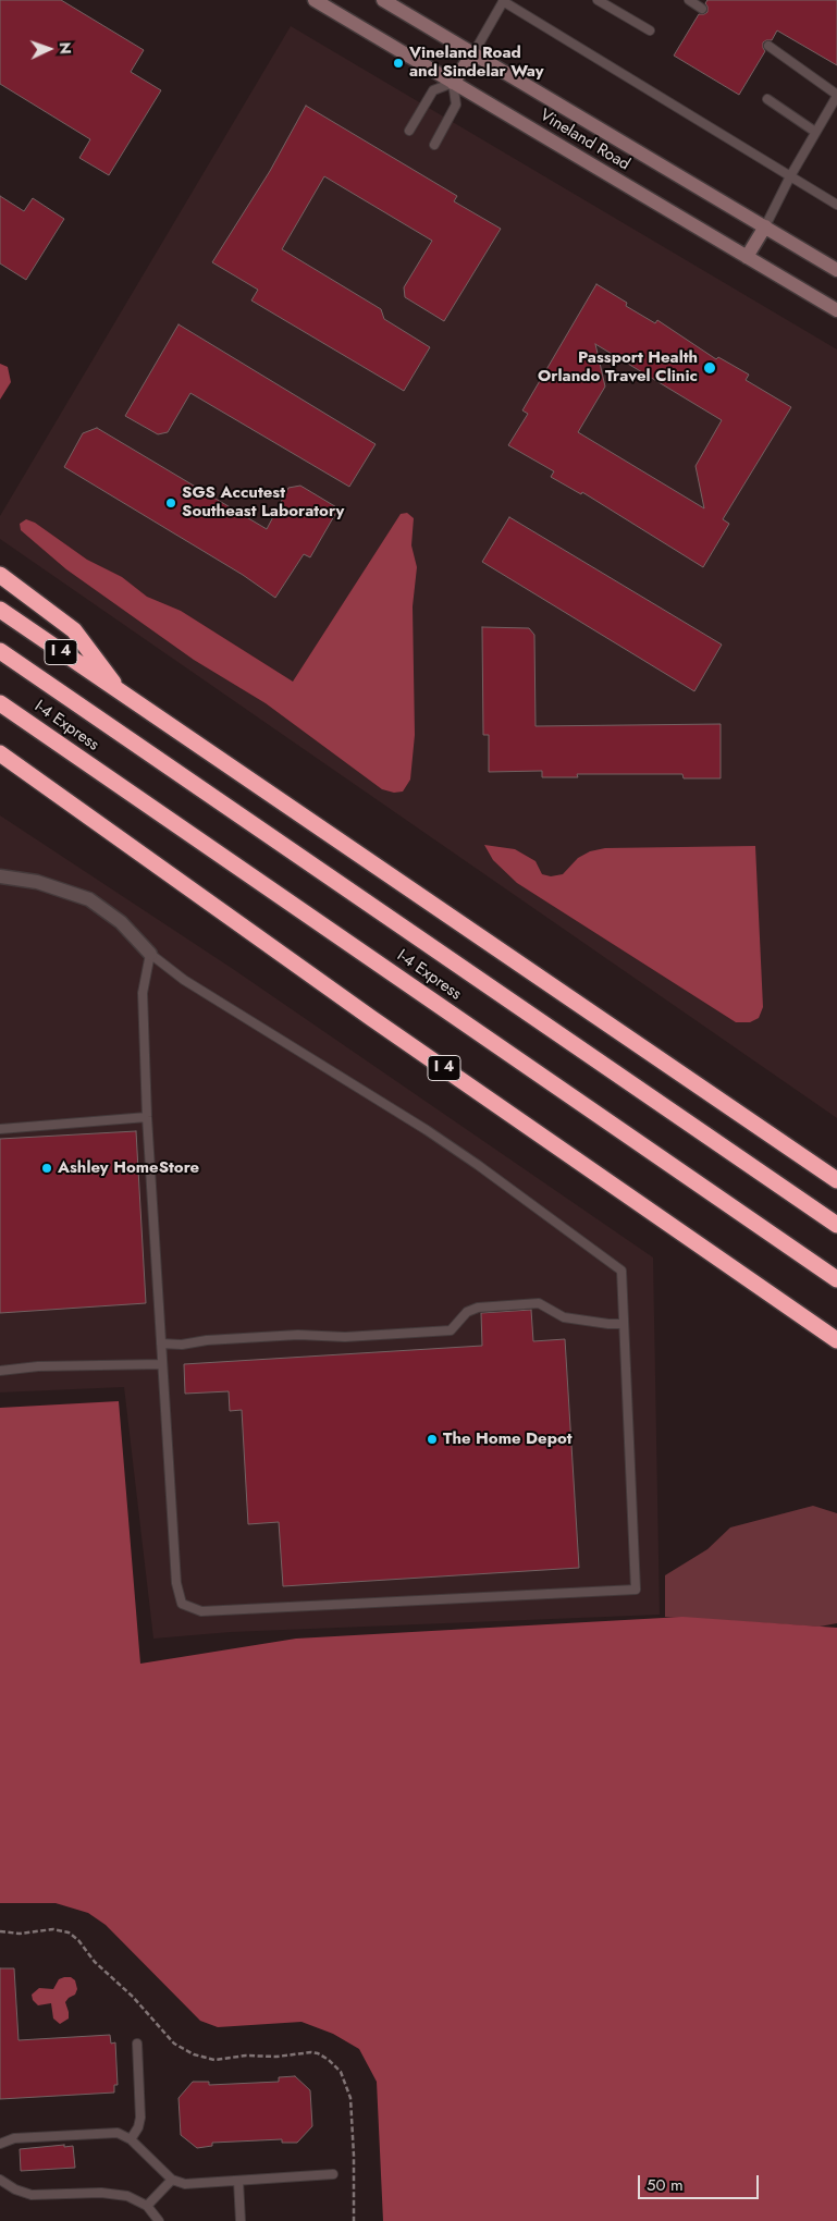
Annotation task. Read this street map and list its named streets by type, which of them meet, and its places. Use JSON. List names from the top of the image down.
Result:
{
  "streets": {
    "highway": ["I 4", "I-4 Express"],
    "street": ["Vineland Road"]
  },
  "places": [
    "Vineland Road and Sindelar Way",
    "Passport Health Orlando Travel Clinic",
    "SGS Accutest Southeast Laboratory",
    "Ashley HomeStore",
    "The Home Depot"
  ],
  "scale_bar": "50 m",
  "north": "right"
}
